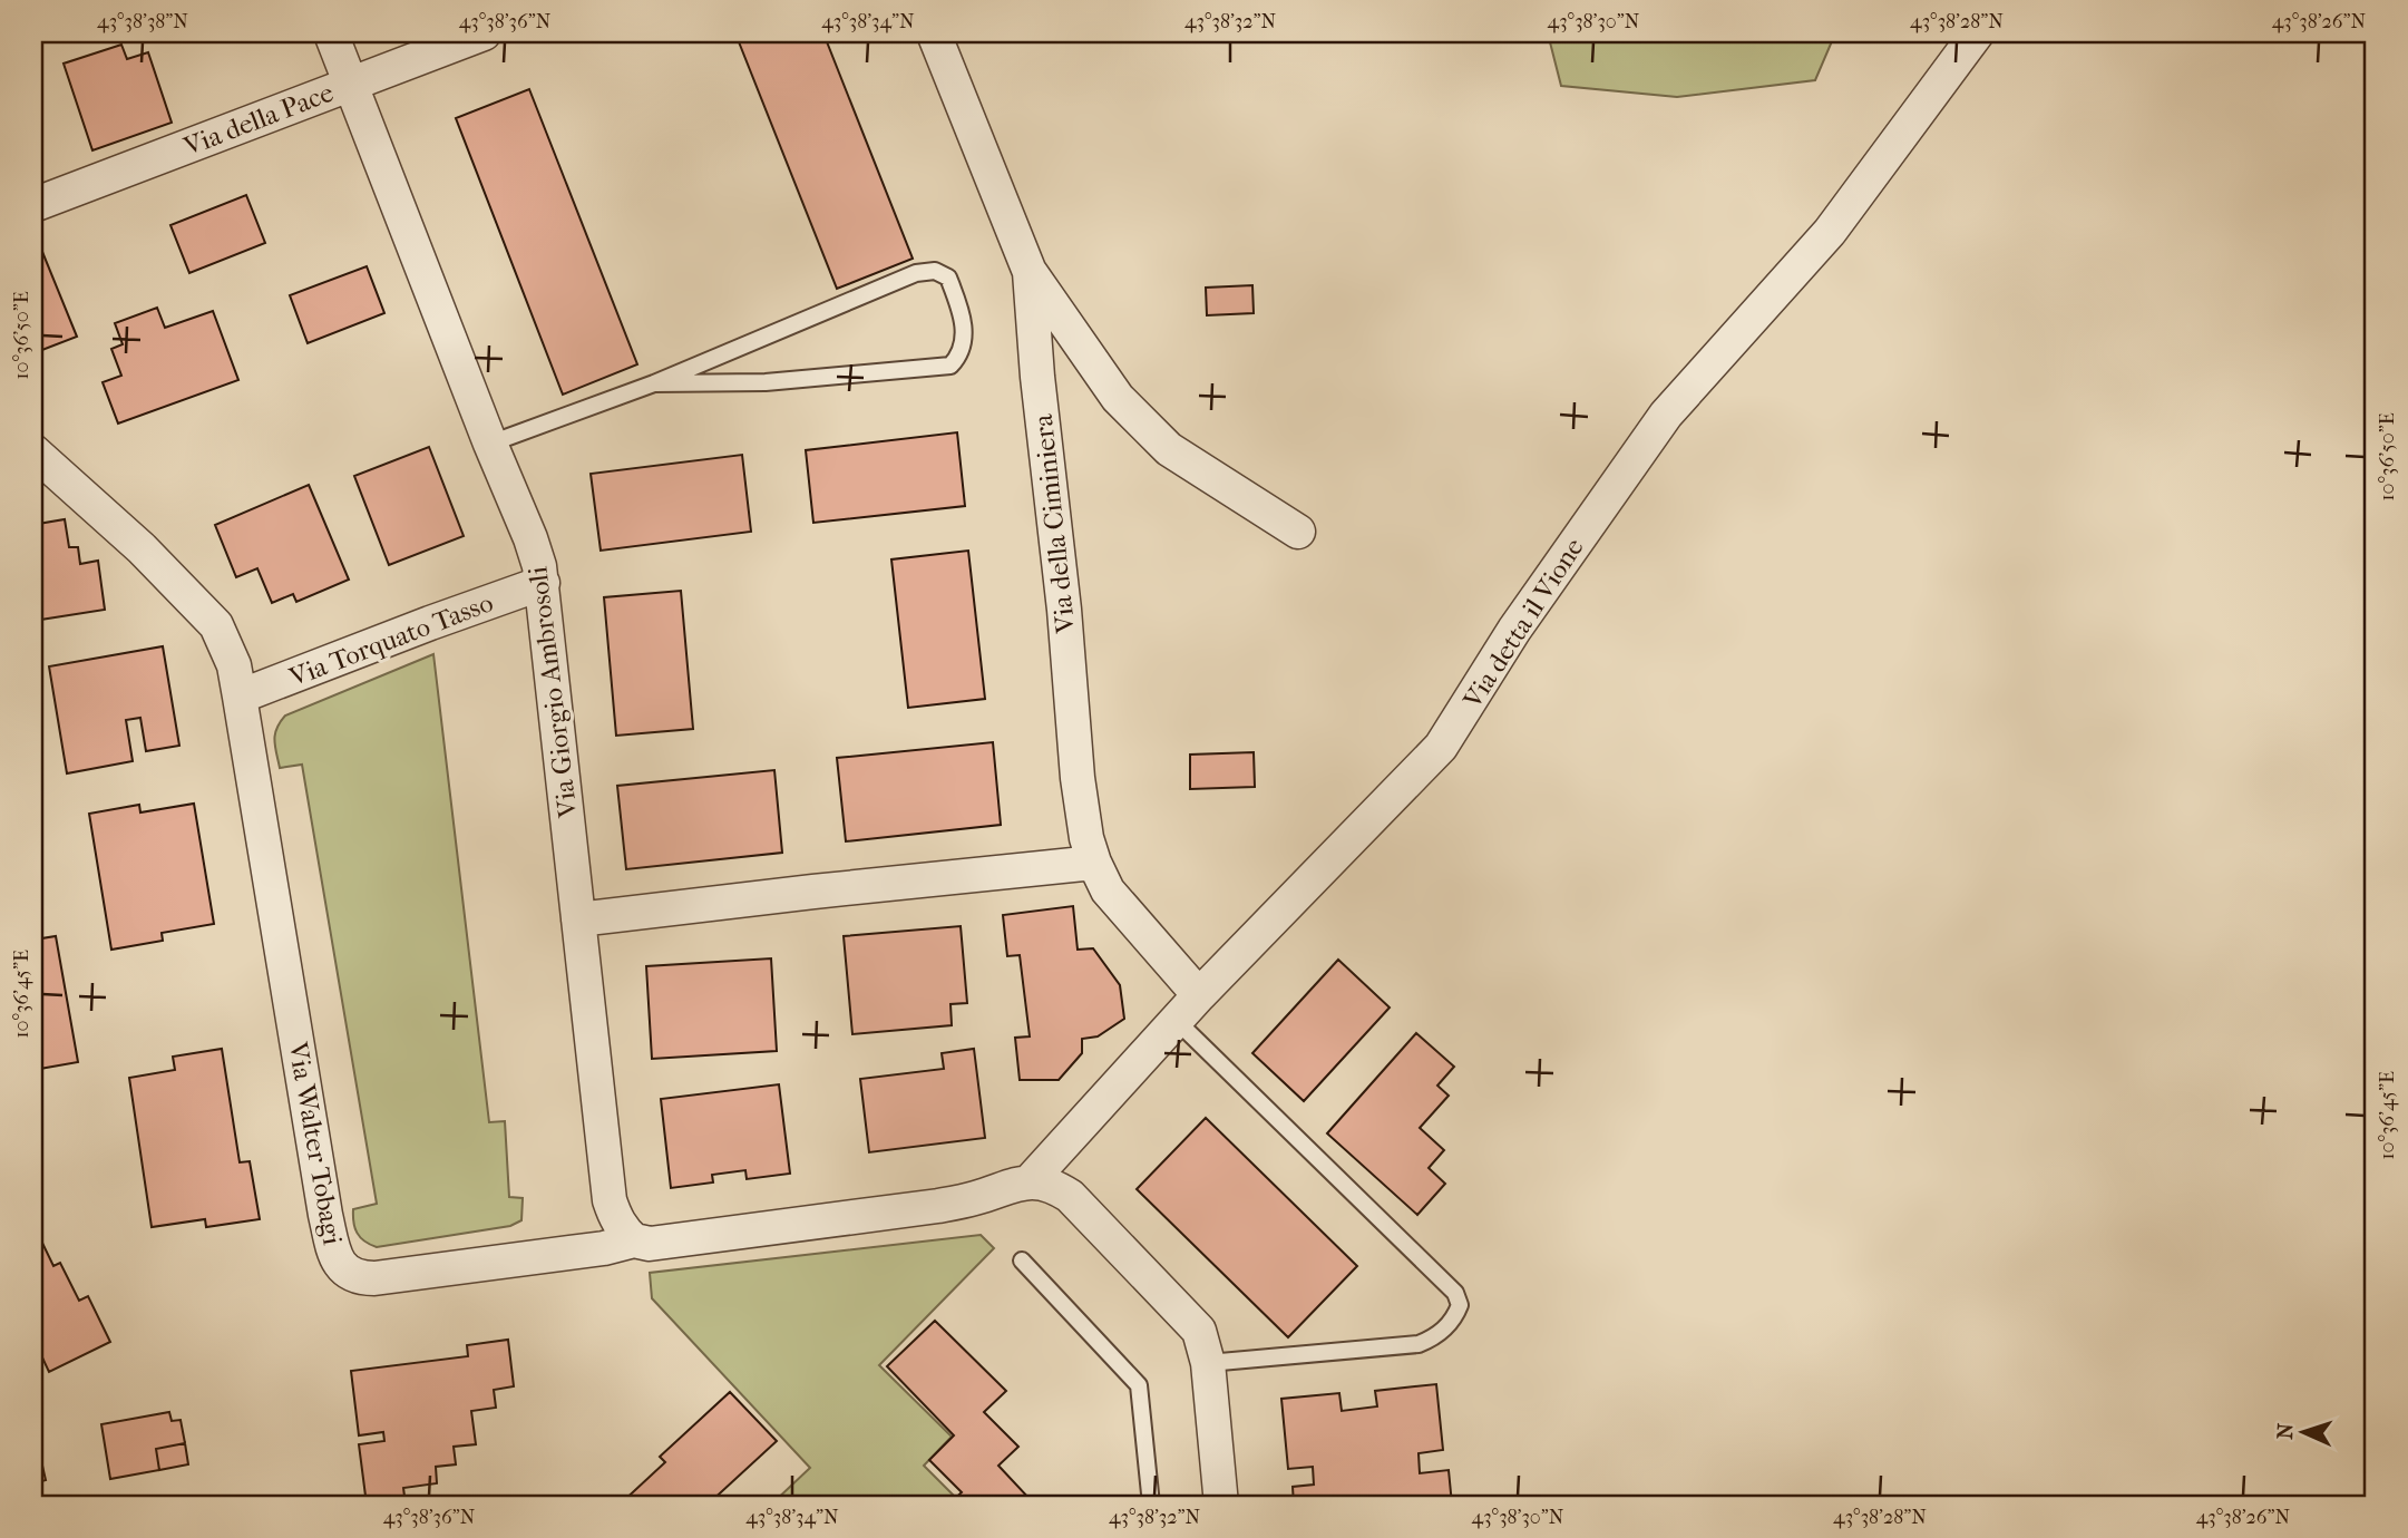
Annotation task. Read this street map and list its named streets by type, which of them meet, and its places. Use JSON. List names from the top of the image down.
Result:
{
  "streets": {
    "street": [
      "Via della Pace",
      "Via della Ciminiera",
      "Via detta il Vione",
      "Via Torquato Tasso",
      "Via Giorgio Ambrosoli",
      "Via Walter Tobagi"
    ]
  },
  "crossings": [
    ["Via della Pace", "Via Giorgio Ambrosoli"],
    ["Via della Ciminiera", "Via detta il Vione"],
    ["Via detta il Vione", "Via Walter Tobagi"],
    ["Via Torquato Tasso", "Via Giorgio Ambrosoli"],
    ["Via Torquato Tasso", "Via Walter Tobagi"],
    ["Via Giorgio Ambrosoli", "Via Walter Tobagi"]
  ],
  "north": "left",
  "coordinates": [
    "43°38'38\"N",
    "43°38'36\"N",
    "43°38'34\"N",
    "43°38'32\"N",
    "43°38'30\"N",
    "43°38'28\"N",
    "43°38'26\"N",
    "10°36'50\"E",
    "10°36'45\"E"
  ]
}
